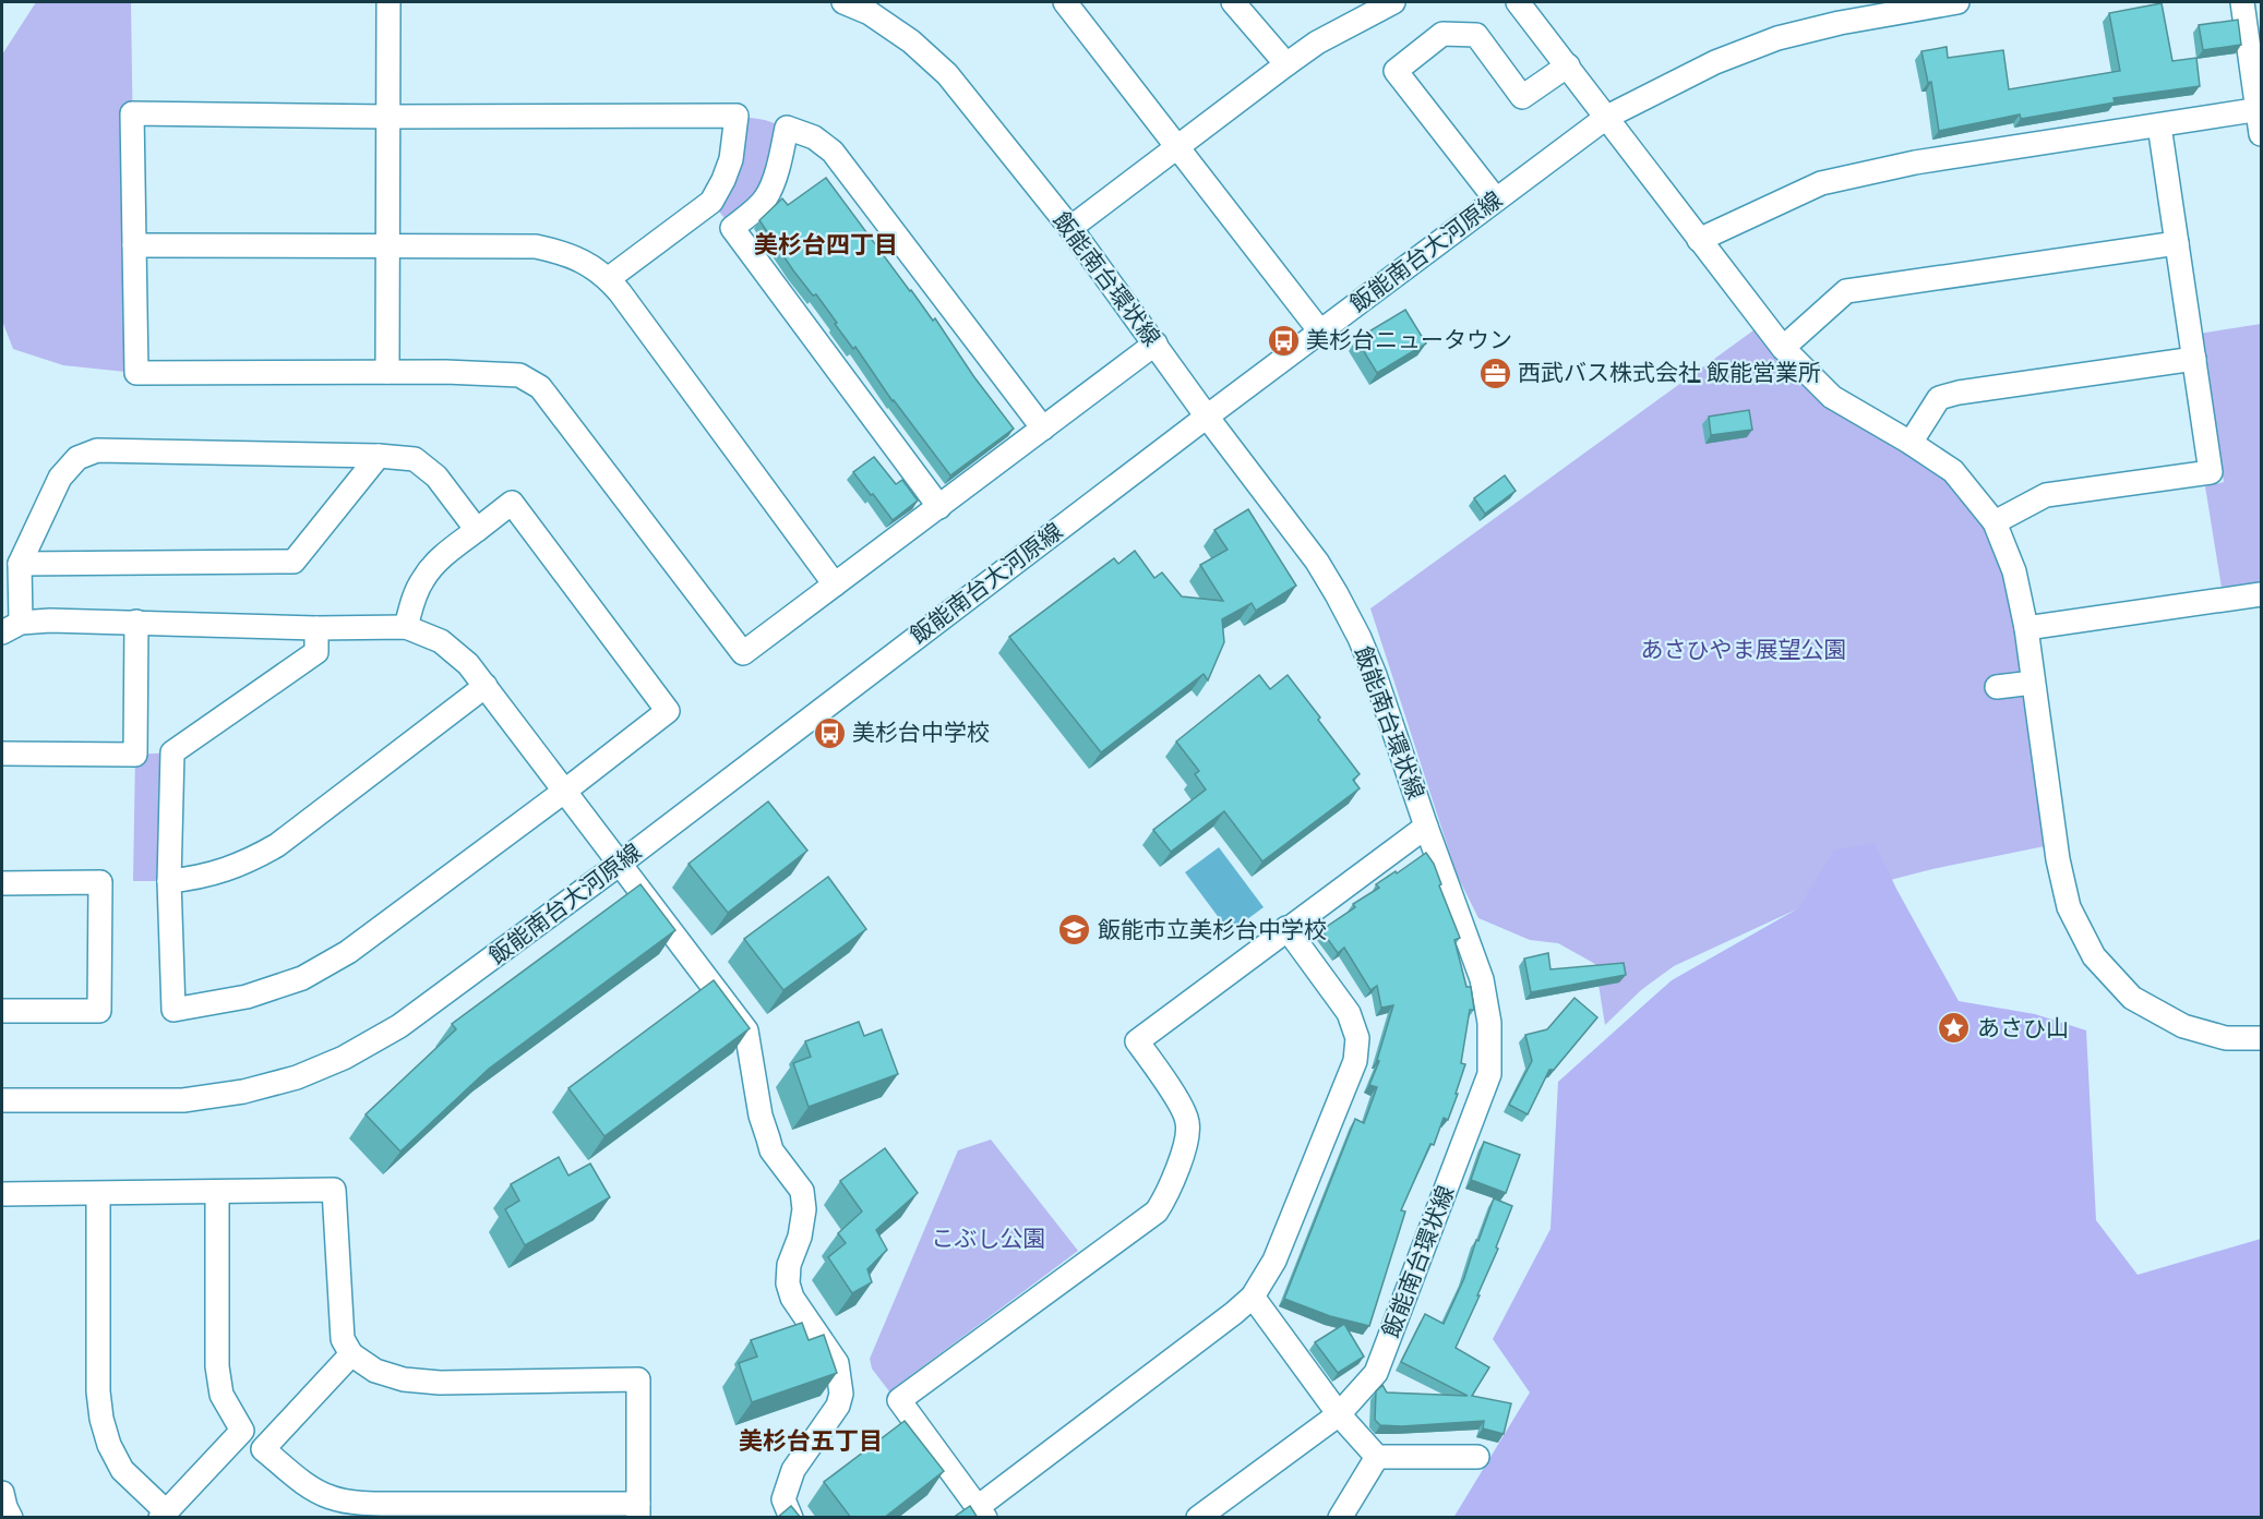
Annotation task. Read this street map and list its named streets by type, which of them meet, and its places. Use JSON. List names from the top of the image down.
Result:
{
  "streets": {
    "street": ["飯能南台大河原線", "飯能南台環状線"]
  },
  "crossings": [
    ["飯能南台大河原線", "飯能南台環状線"]
  ],
  "districts": ["美杉台四丁目", "美杉台五丁目"],
  "parks": ["あさひやま展望公園", "こぶし公園"],
  "places": {
    "bus stop": ["美杉台ニュータウン", "美杉台中学校"],
    "office": ["西武バス株式会社 飯能営業所"],
    "school or university": ["飯能市立美杉台中学校"],
    "place": ["あさひ山"]
  }
}
